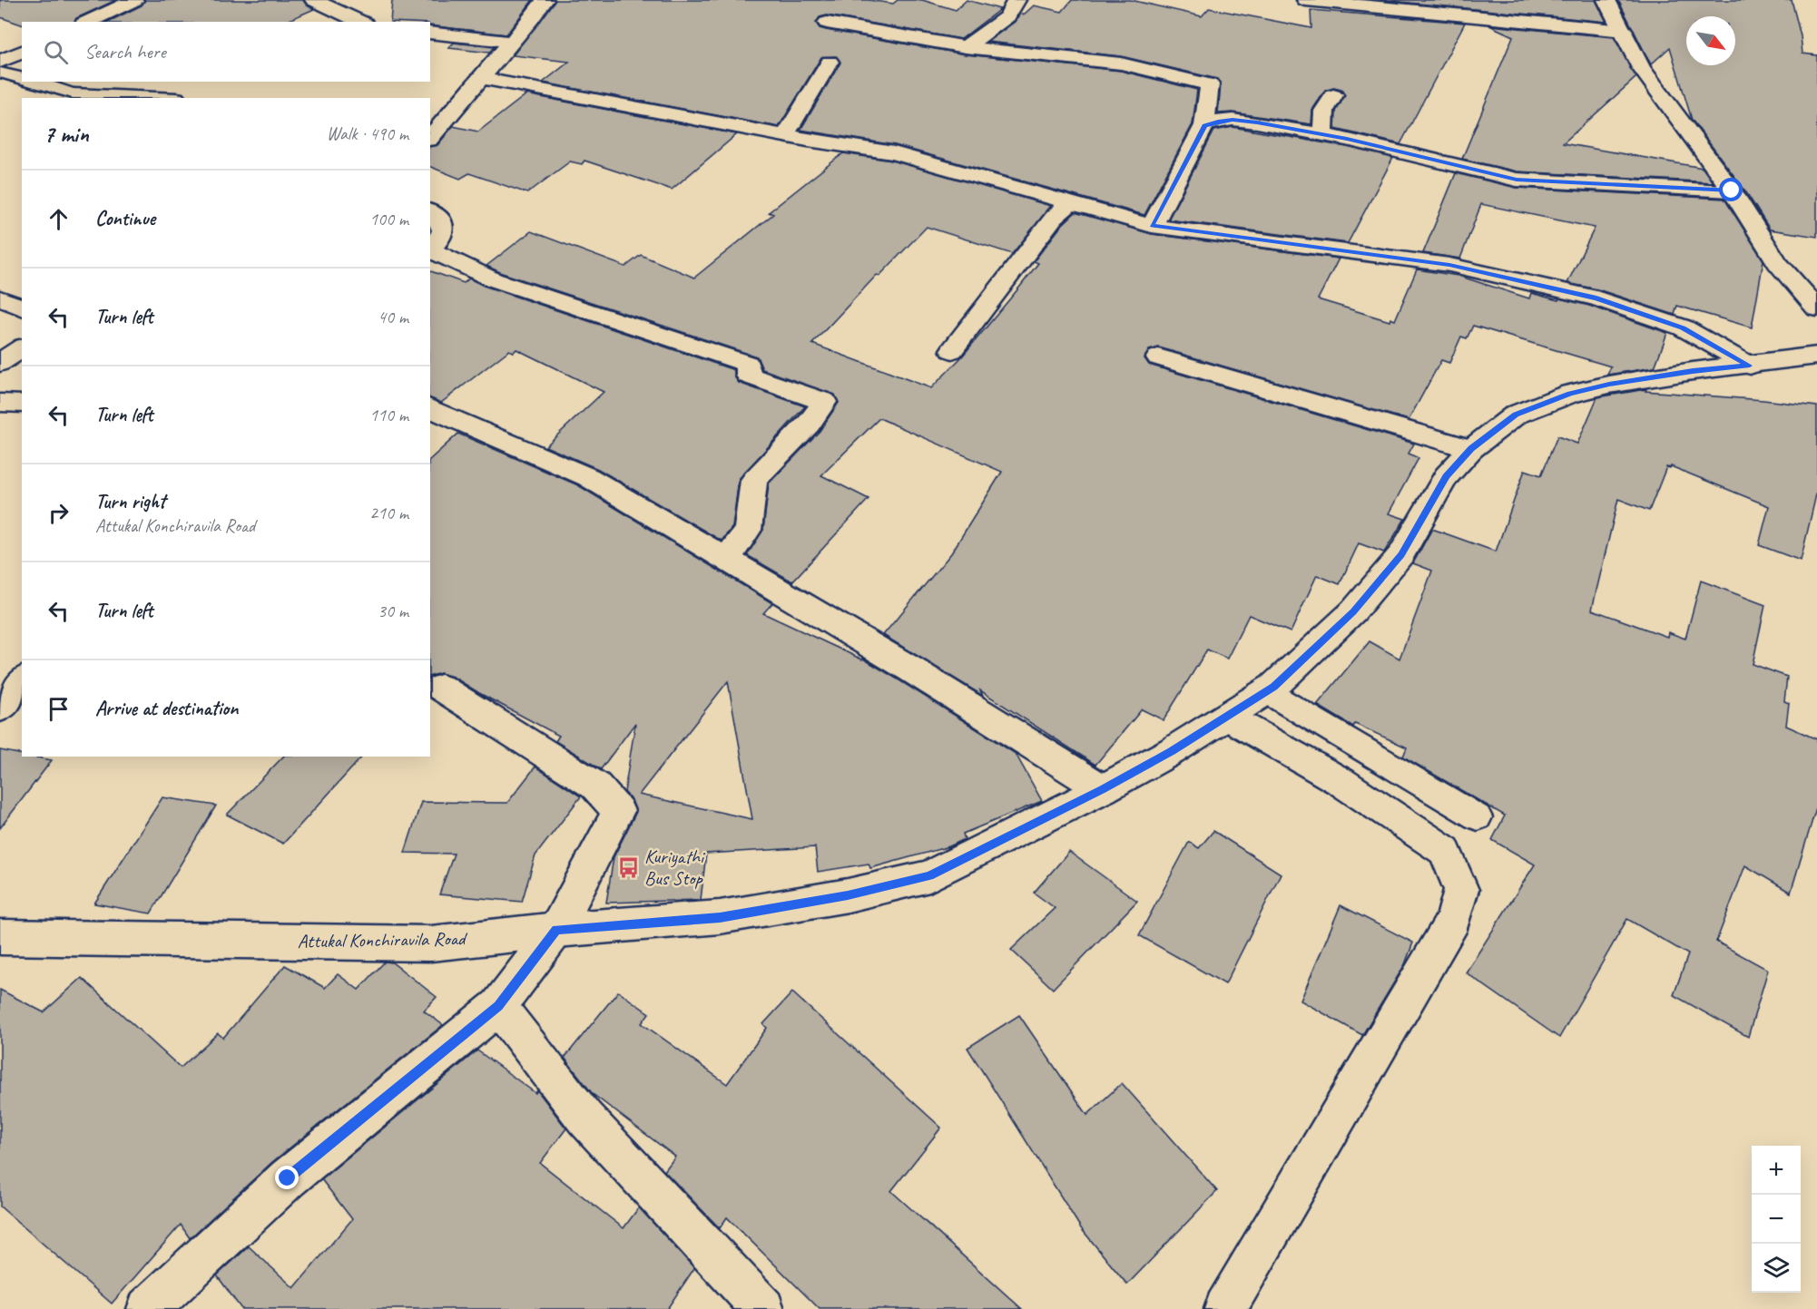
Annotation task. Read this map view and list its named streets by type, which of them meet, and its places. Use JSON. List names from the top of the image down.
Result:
{
  "streets": {
    "street": ["Attukal Konchiravila Road"]
  },
  "places": {
    "bus stop": ["Kuriyathi Bus Stop"]
  },
  "north": "bottom right",
  "page": {
    "search": "Search here",
    "heading": ["7 min", "Walk · 490 m"],
    "list": [
      ["Continue", "100 m"],
      ["Turn left", "40 m"],
      ["Turn left", "110 m"],
      ["Turn right", "Attukal Konchiravila Road", "210 m"],
      ["Turn left", "30 m"],
      "Arrive at destination"
    ],
    "map_buttons": ["+", "−"]
  }
}
